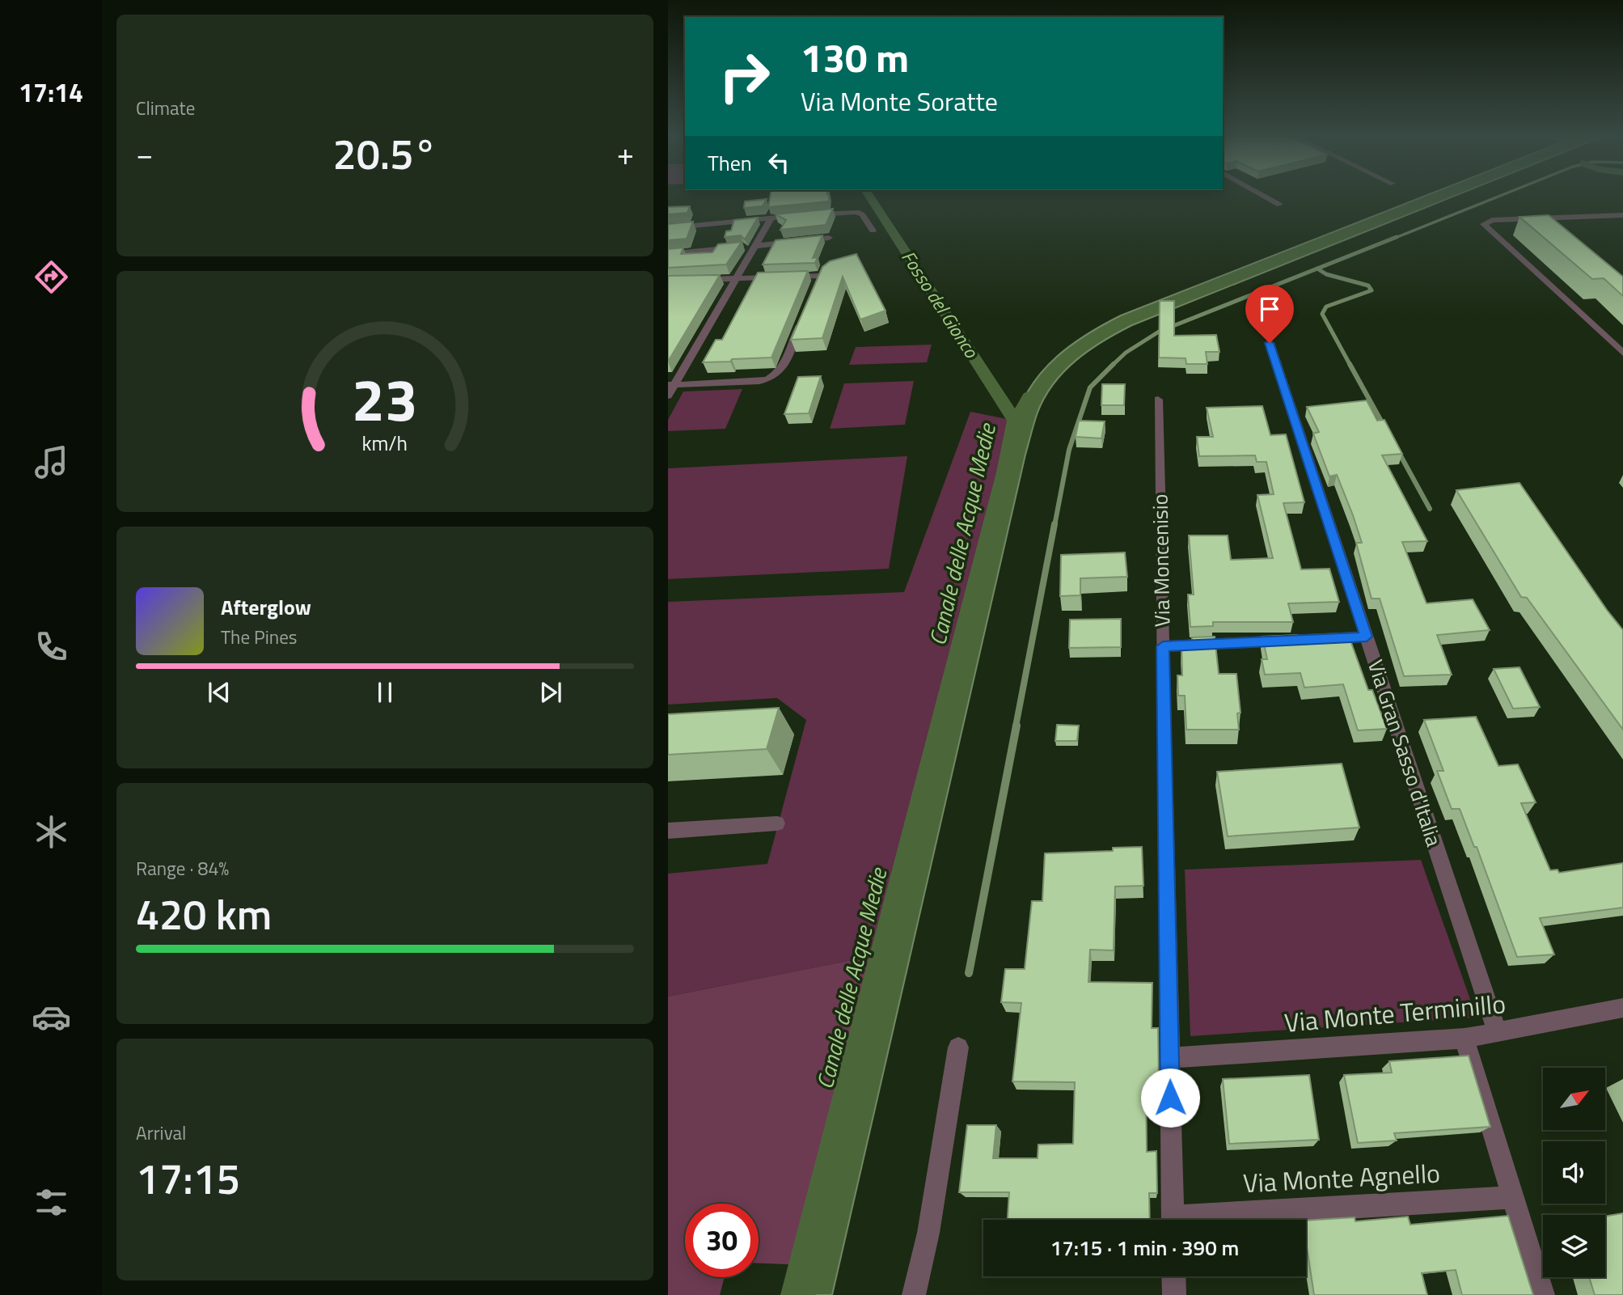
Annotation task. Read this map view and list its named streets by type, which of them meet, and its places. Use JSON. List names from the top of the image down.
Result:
{
  "streets": {
    "street": [
      "Via Moncenisio",
      "Via Gran Sasso d'Italia",
      "Via Monte Terminillo",
      "Via Monte Agnello"
    ]
  },
  "crossings": [
    ["Via Moncenisio", "Via Monte Terminillo"],
    ["Via Gran Sasso d'Italia", "Via Monte Terminillo"]
  ],
  "water": ["Fosso del Gionco", "Canale delle Acque Medie"],
  "north": "top right",
  "page": {
    "tabs": "17:14",
    "tile": [
      "Climate",
      ["Range · 84%", "420 km"],
      ["Arrival", "17:15"]
    ],
    "turn": ["130 m", "Via Monte Soratte"],
    "heat": ["−", "20.5°", "+"],
    "then": "Then",
    "song": ["Afterglow", "The Pines"],
    "limit": "30",
    "trip": "17:15 · 1 min · 390 m",
    "gauge": ["23", "km/h"]
  }
}
